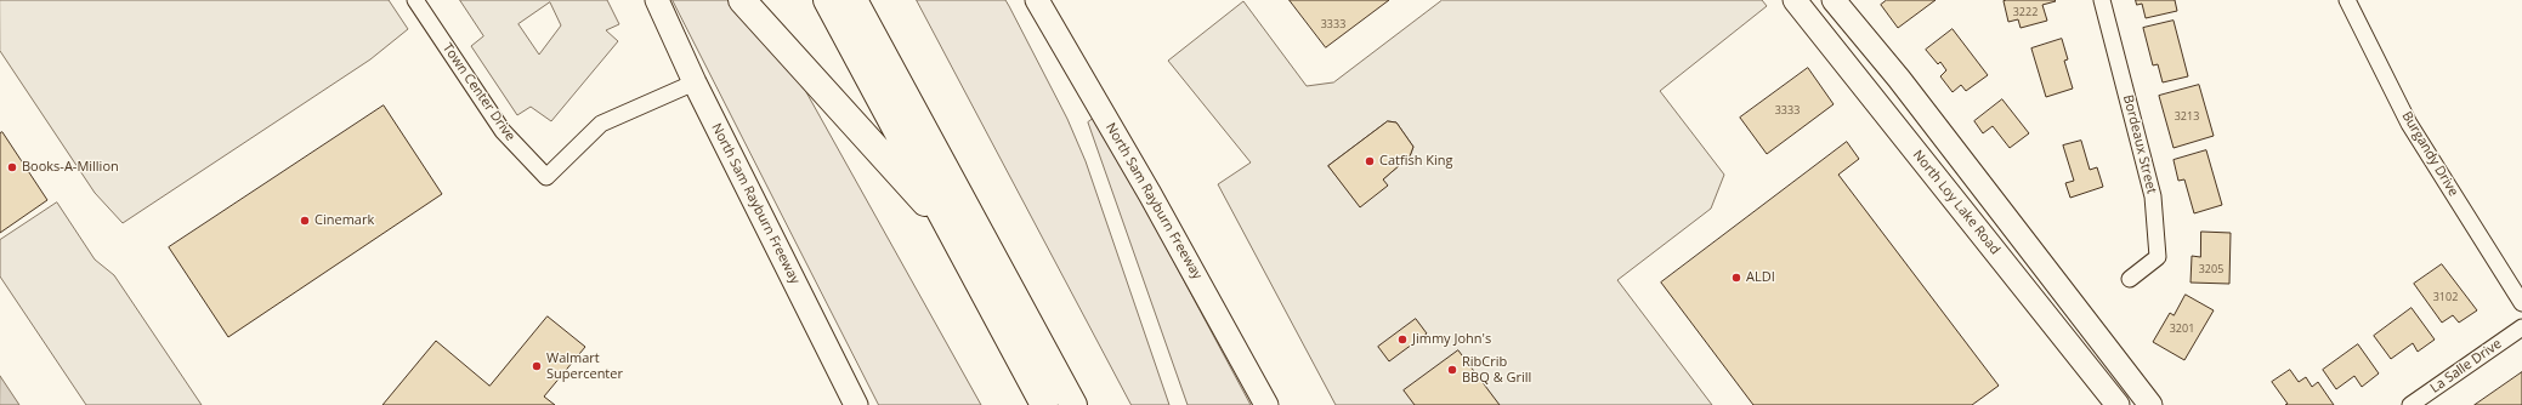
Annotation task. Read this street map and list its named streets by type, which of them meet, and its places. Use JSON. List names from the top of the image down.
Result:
{
  "streets": {
    "main road": ["North Sam Rayburn Freeway", "North Loy Lake Road"],
    "street": [
      "Town Center Drive",
      "Bordeaux Street",
      "Burgandy Drive",
      "La Salle Drive"
    ]
  },
  "crossings": [
    ["Town Center Drive", "North Sam Rayburn Freeway"]
  ],
  "places": [
    "Catfish King",
    "Books-A-Million",
    "Cinemark",
    "ALDI",
    "Jimmy John's",
    "Walmart Supercenter",
    "RibCrib BBQ & Grill"
  ],
  "house_numbers": [
    "3222",
    "3333",
    "3333",
    "3213",
    "3205",
    "3102",
    "3201"
  ]
}
